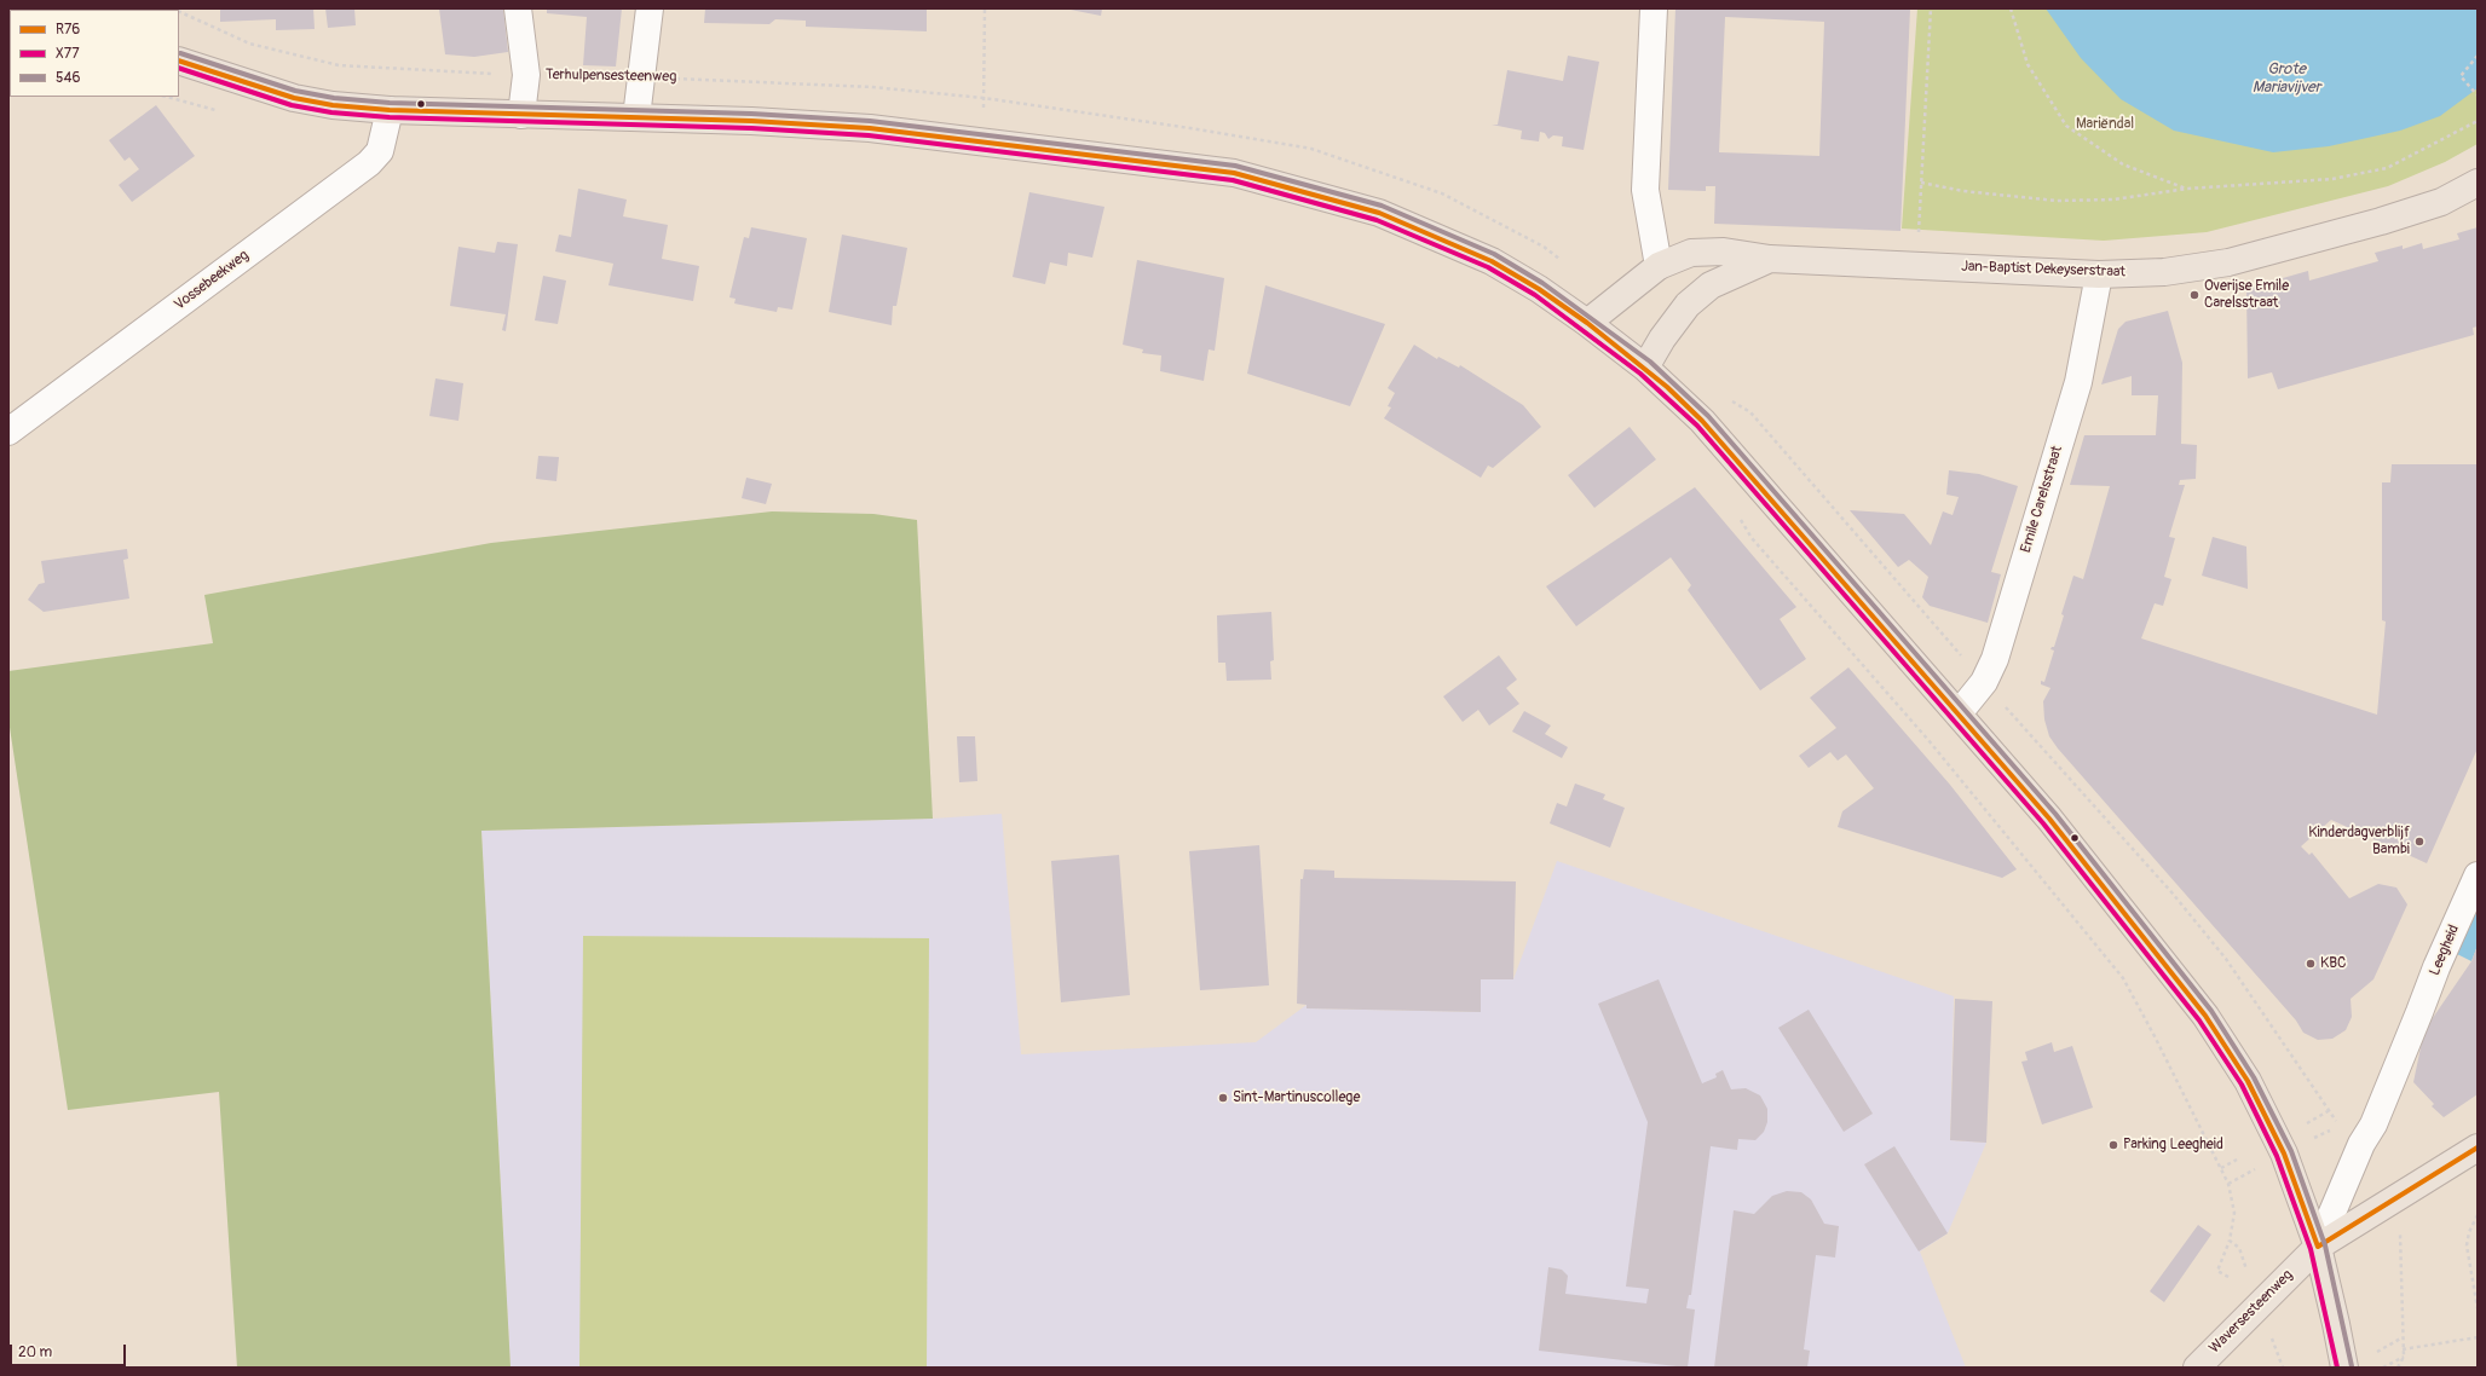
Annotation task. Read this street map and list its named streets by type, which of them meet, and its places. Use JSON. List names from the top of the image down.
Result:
{
  "streets": {
    "main road": ["Jan-Baptist Dekeyserstraat", "Waversesteenweg"],
    "street": ["Vossebeekweg", "Emile Carelsstraat", "Leegheid"],
    "path": ["Terhulpensesteenweg"]
  },
  "crossings": [
    ["Jan-Baptist Dekeyserstraat", "Emile Carelsstraat"],
    ["Leegheid", "Waversesteenweg"]
  ],
  "water": ["Grote Mariavijver"],
  "parks": ["Mariëndal"],
  "places": [
    "Overijse Emile Carelsstraat",
    "Kinderdagverblijf Bambi",
    "KBC",
    "Sint-Martinuscollege",
    "Parking Leegheid"
  ],
  "lines": ["transit line 546", "transit line R76", "transit line X77"],
  "legend": ["R76", "X77", "546"],
  "scale_bar": "20 m"
}
